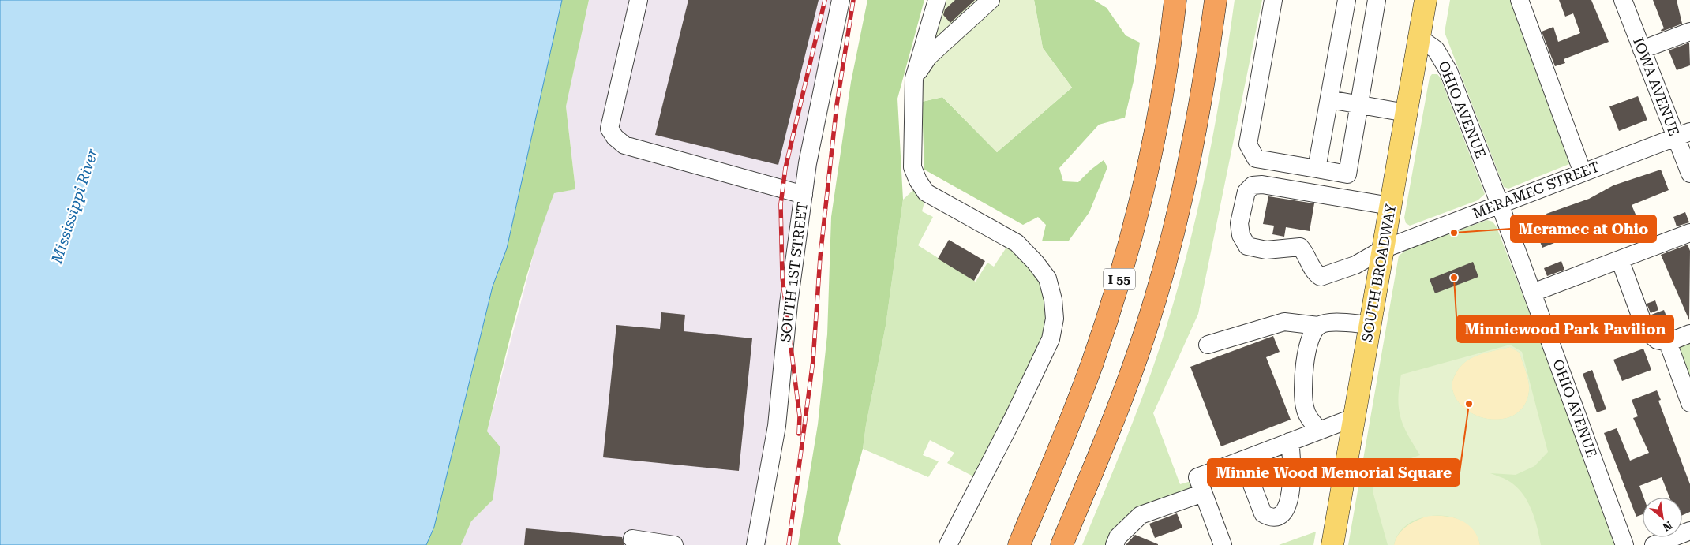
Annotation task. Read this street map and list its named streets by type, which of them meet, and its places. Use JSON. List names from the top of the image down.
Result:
{
  "streets": {
    "highway": ["I 55"],
    "main road": ["SOUTH BROADWAY"],
    "street": [
      "IOWA AVENUE",
      "OHIO AVENUE",
      "MERAMEC STREET",
      "SOUTH 1ST STREET"
    ]
  },
  "crossings": [
    ["IOWA AVENUE", "MERAMEC STREET"],
    ["OHIO AVENUE", "MERAMEC STREET"],
    ["OHIO AVENUE", "SOUTH BROADWAY"],
    ["MERAMEC STREET", "SOUTH BROADWAY"]
  ],
  "water": ["Mississippi River"],
  "places": ["Meramec at Ohio", "Minniewood Park Pavilion", "Minnie Wood Memorial Square"],
  "north": "bottom right"
}
